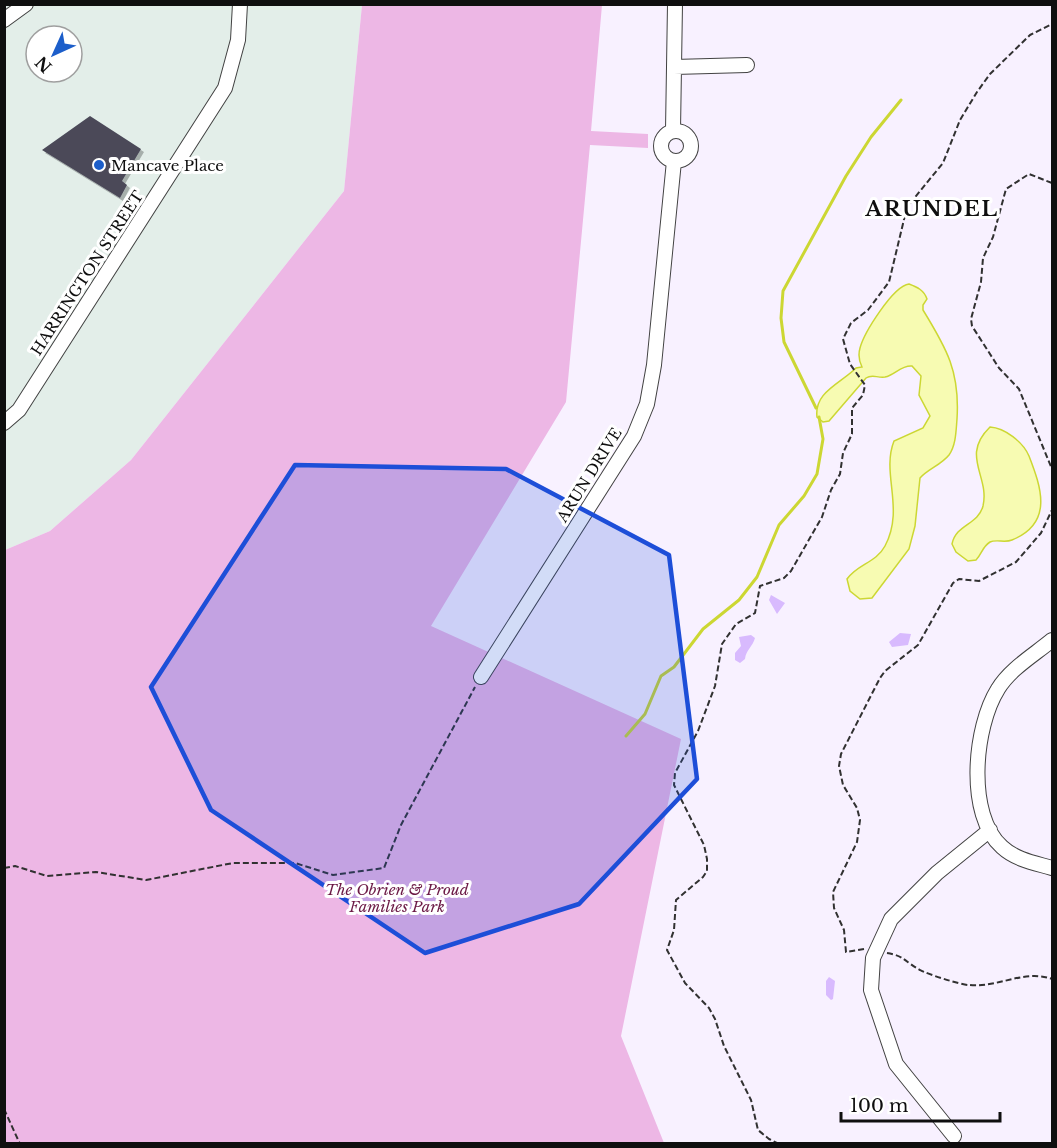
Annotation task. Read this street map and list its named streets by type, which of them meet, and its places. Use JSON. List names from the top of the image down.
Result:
{
  "streets": {
    "street": ["HARRINGTON STREET", "ARUN DRIVE"]
  },
  "districts": ["ARUNDEL"],
  "parks": ["The Obrien & Proud Families Park"],
  "places": ["Mancave Place"],
  "scale_bar": "100 m",
  "north": "bottom left"
}
